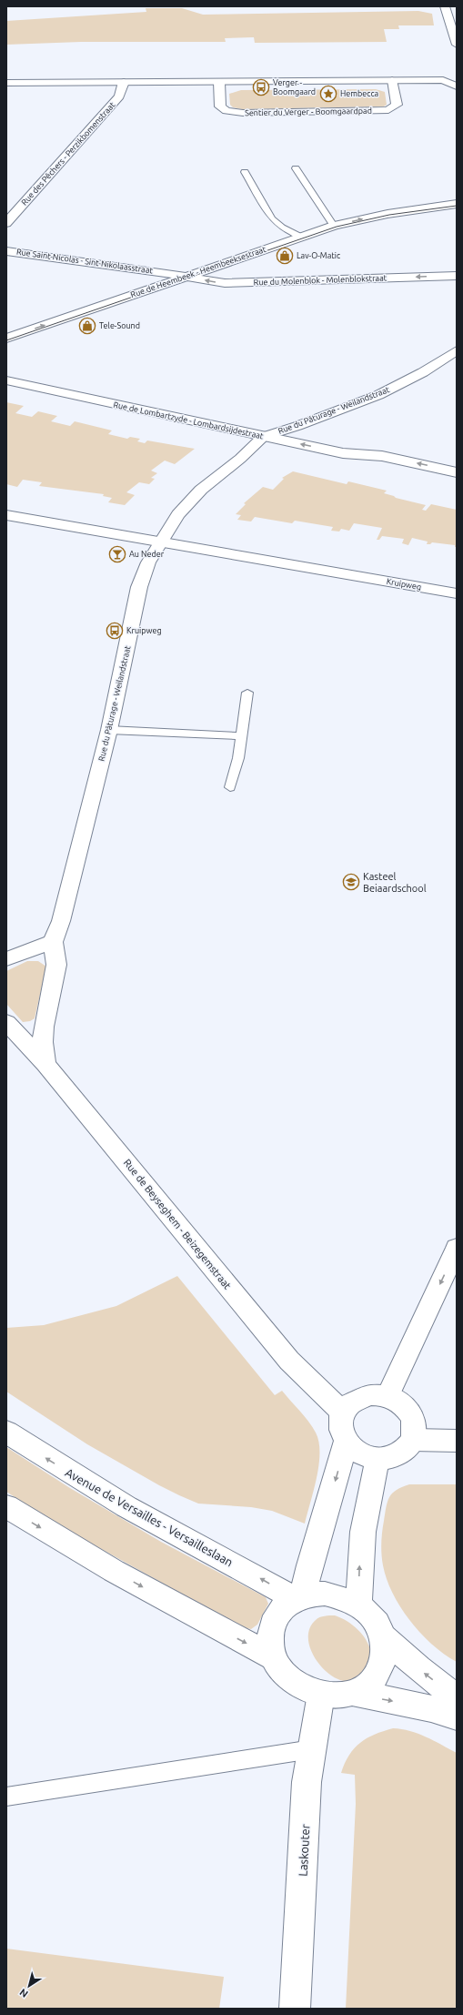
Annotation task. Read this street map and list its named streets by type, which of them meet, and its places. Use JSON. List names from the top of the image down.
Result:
{
  "streets": {
    "street": [
      "Sentier du Verger - Boomgaardpad",
      "Rue des Pêchers - Perzikbomenstraat",
      "Rue Saint-Nicolas - Sint-Nikolaasstraat",
      "Rue de Heembeek - Heembeeksestraat",
      "Rue du Molenblok - Molenblokstraat",
      "Rue du Pâturage - Weilandstraat",
      "Rue de Lombartzyde - Lombardsijdestraat",
      "Kruipweg",
      "Rue de Beyseghem - Beizegemstraat",
      "Avenue de Versailles - Versailleslaan",
      "Laskouter"
    ]
  },
  "crossings": [
    ["Rue Saint-Nicolas - Sint-Nikolaasstraat", "Rue de Heembeek - Heembeeksestraat"],
    ["Rue Saint-Nicolas - Sint-Nikolaasstraat", "Rue du Molenblok - Molenblokstraat"],
    ["Rue de Heembeek - Heembeeksestraat", "Rue du Molenblok - Molenblokstraat"],
    ["Rue du Pâturage - Weilandstraat", "Rue de Lombartzyde - Lombardsijdestraat"],
    ["Rue du Pâturage - Weilandstraat", "Kruipweg"],
    ["Avenue de Versailles - Versailleslaan", "Laskouter"]
  ],
  "one_way": ["Rue du Molenblok - Molenblokstraat", "Rue de Lombartzyde - Lombardsijdestraat"],
  "places": {
    "bus stop": ["Verger - Boomgaard", "Kruipweg"],
    "place": ["Hembecca"],
    "shop": ["Lav-O-Matic", "Tele-Sound"],
    "bar": ["Au Neder"],
    "school or university": ["Kasteel Beiaardschool"]
  },
  "north": "bottom left"
}
